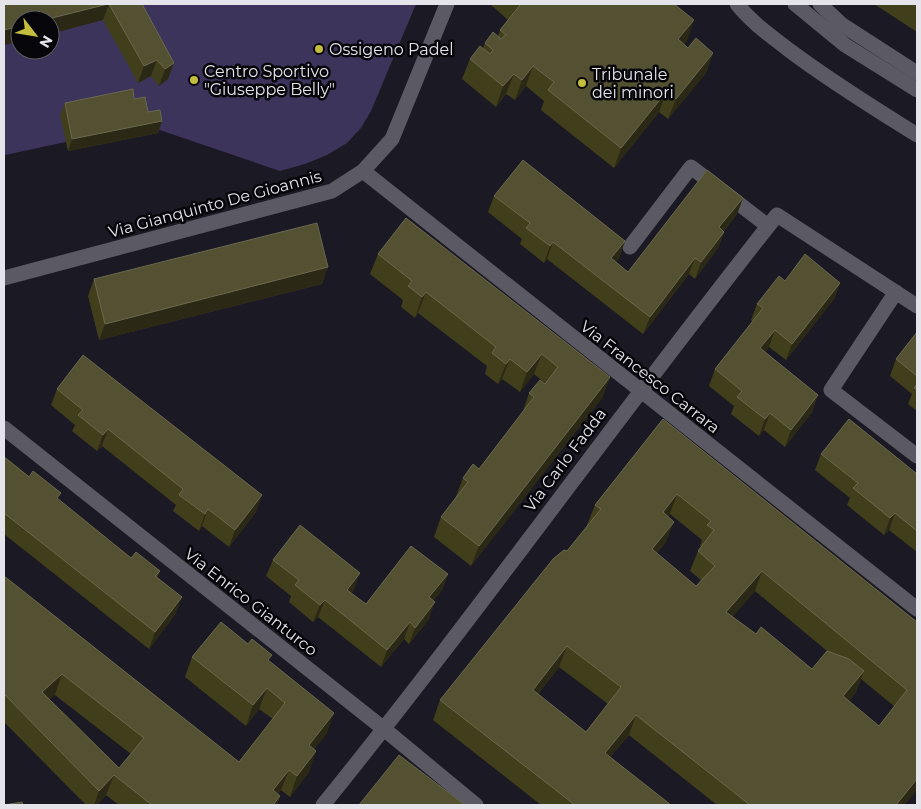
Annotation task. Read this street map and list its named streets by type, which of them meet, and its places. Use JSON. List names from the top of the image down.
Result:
{
  "streets": {
    "street": [
      "Via Gianquinto De Gioannis",
      "Via Francesco Carrara",
      "Via Carlo Fadda",
      "Via Enrico Gianturco"
    ]
  },
  "crossings": [
    ["Via Gianquinto De Gioannis", "Via Francesco Carrara"],
    ["Via Francesco Carrara", "Via Carlo Fadda"],
    ["Via Carlo Fadda", "Via Enrico Gianturco"]
  ],
  "places": ["Ossigeno Padel", "Centro Sportivo \"Giuseppe Belly\"", "Tribunale dei minori"],
  "north": "bottom right"
}
